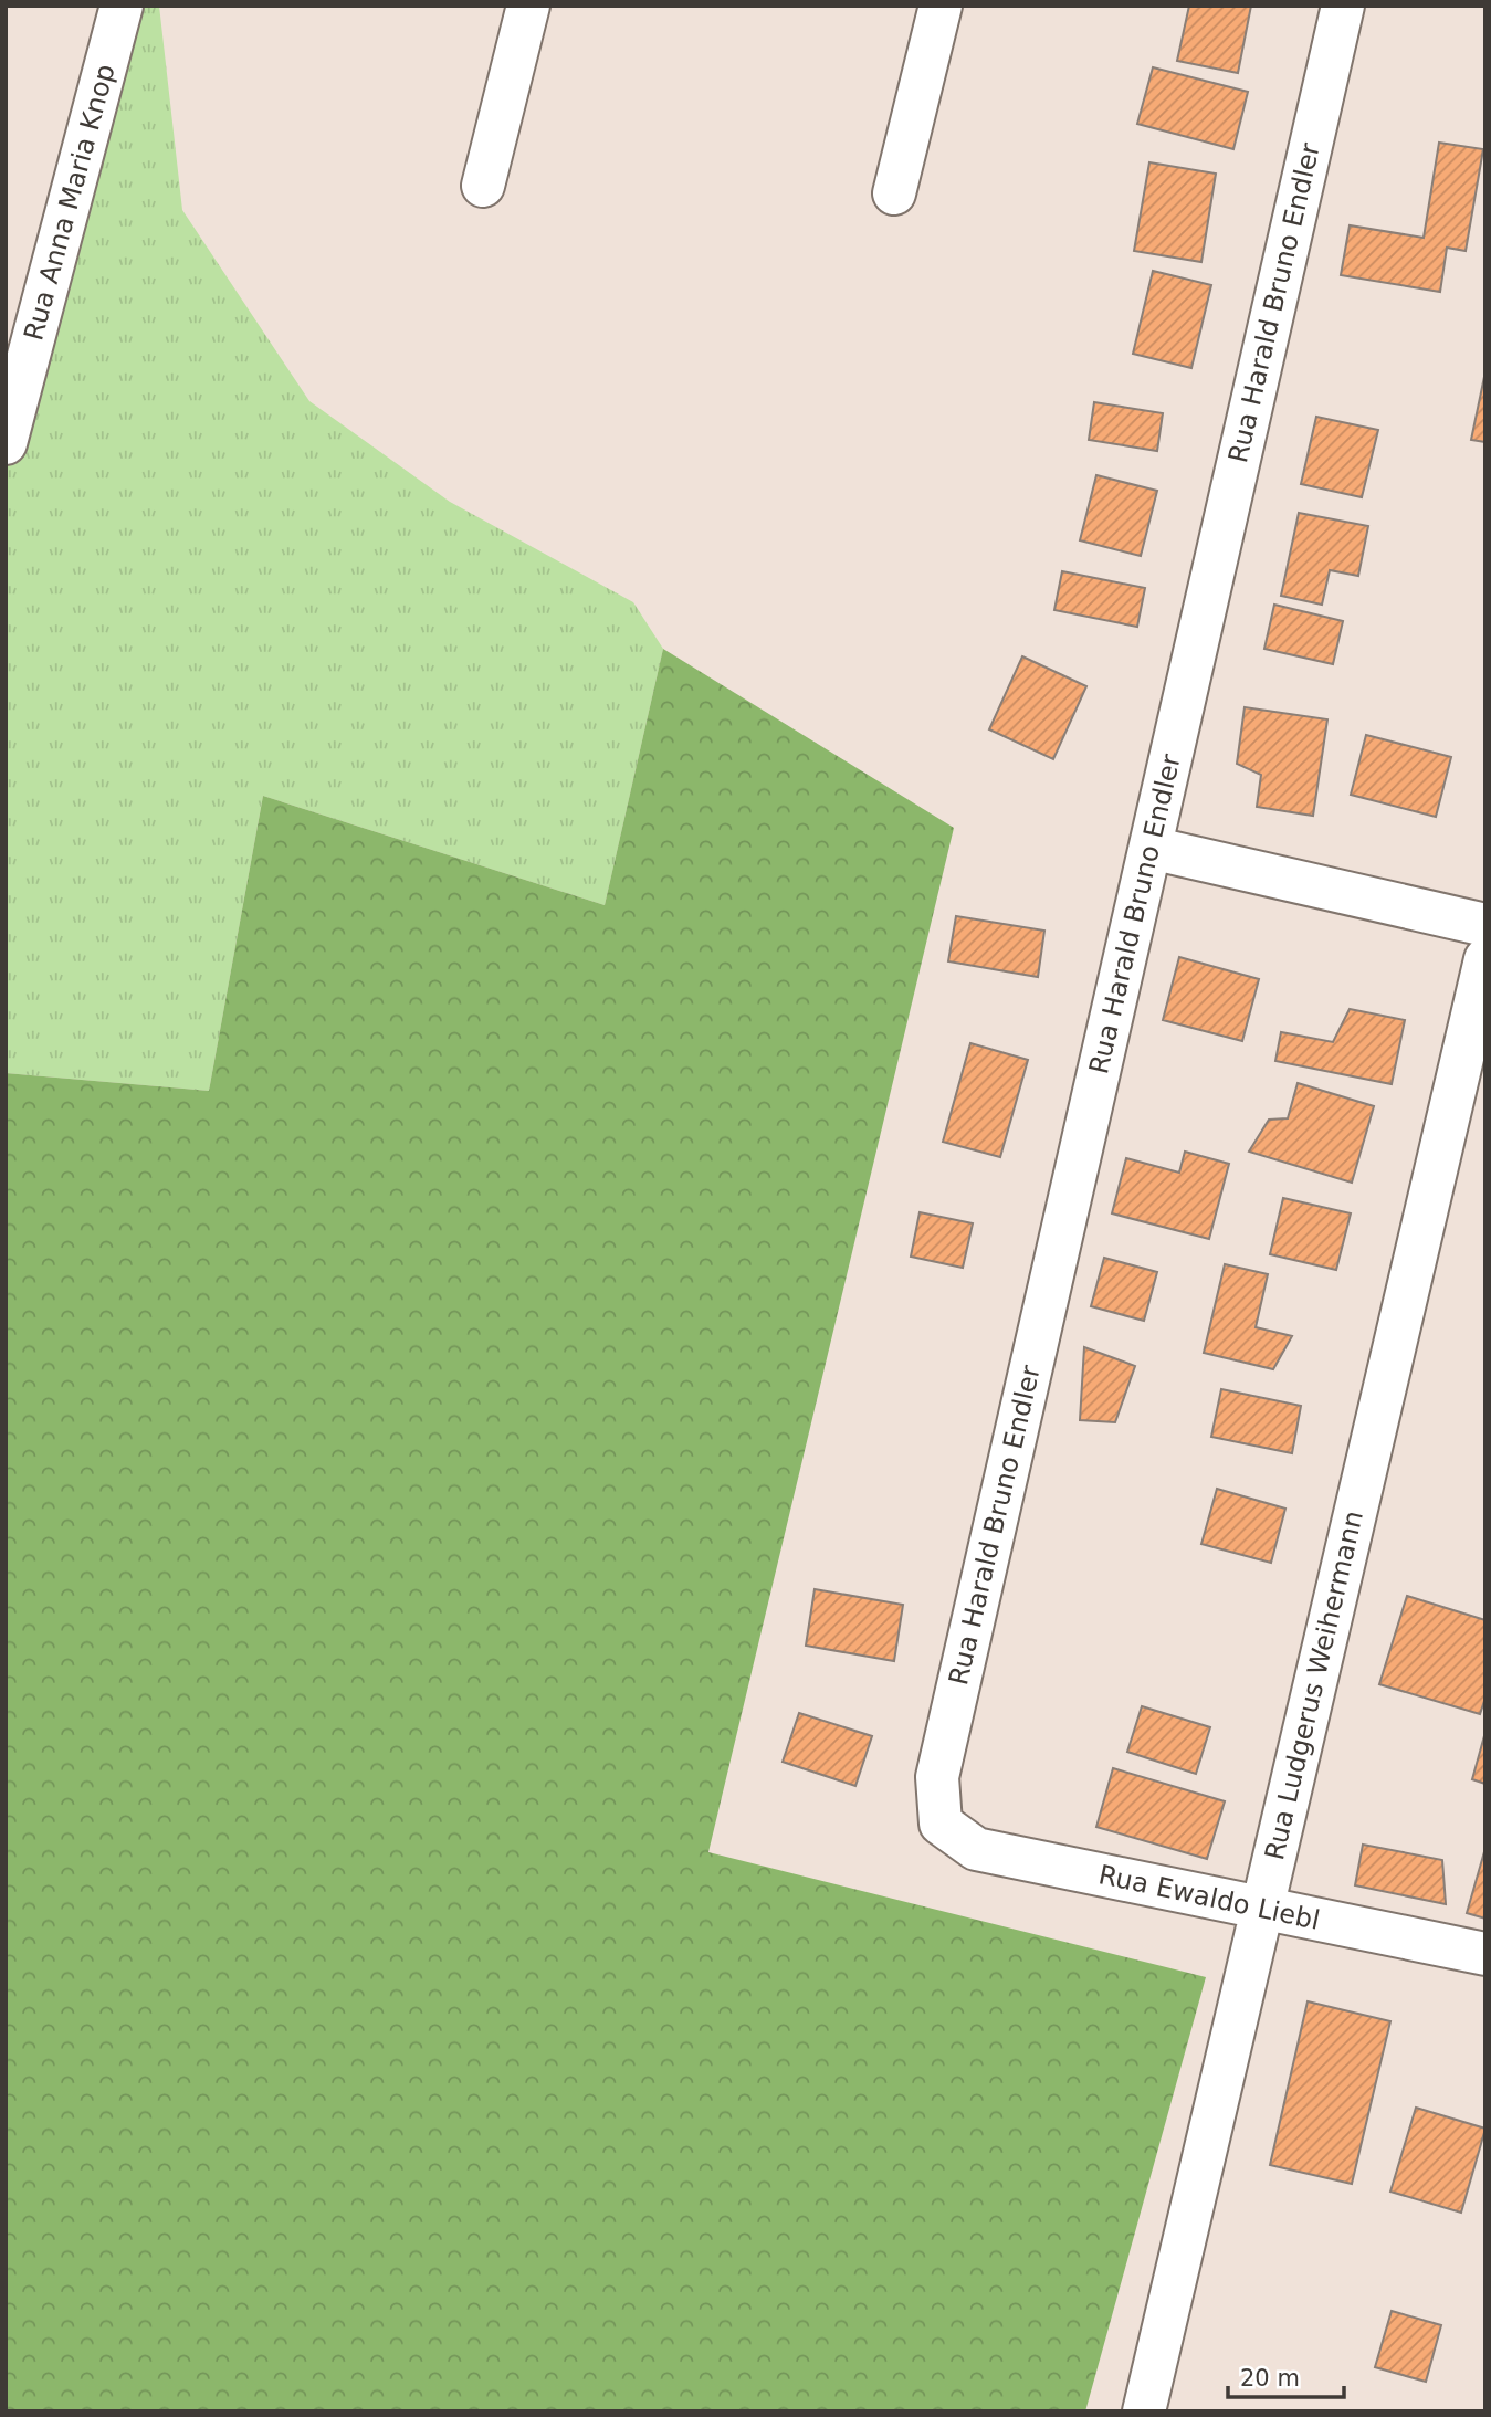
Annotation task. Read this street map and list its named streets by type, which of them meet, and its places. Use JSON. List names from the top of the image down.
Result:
{
  "streets": {
    "street": [
      "Rua Anna Maria Knop",
      "Rua Harald Bruno Endler",
      "Rua Ludgerus Weihermann",
      "Rua Ewaldo Liebl"
    ]
  },
  "crossings": [
    ["Rua Harald Bruno Endler", "Rua Ewaldo Liebl"],
    ["Rua Ludgerus Weihermann", "Rua Ewaldo Liebl"]
  ],
  "scale_bar": "20 m"
}
